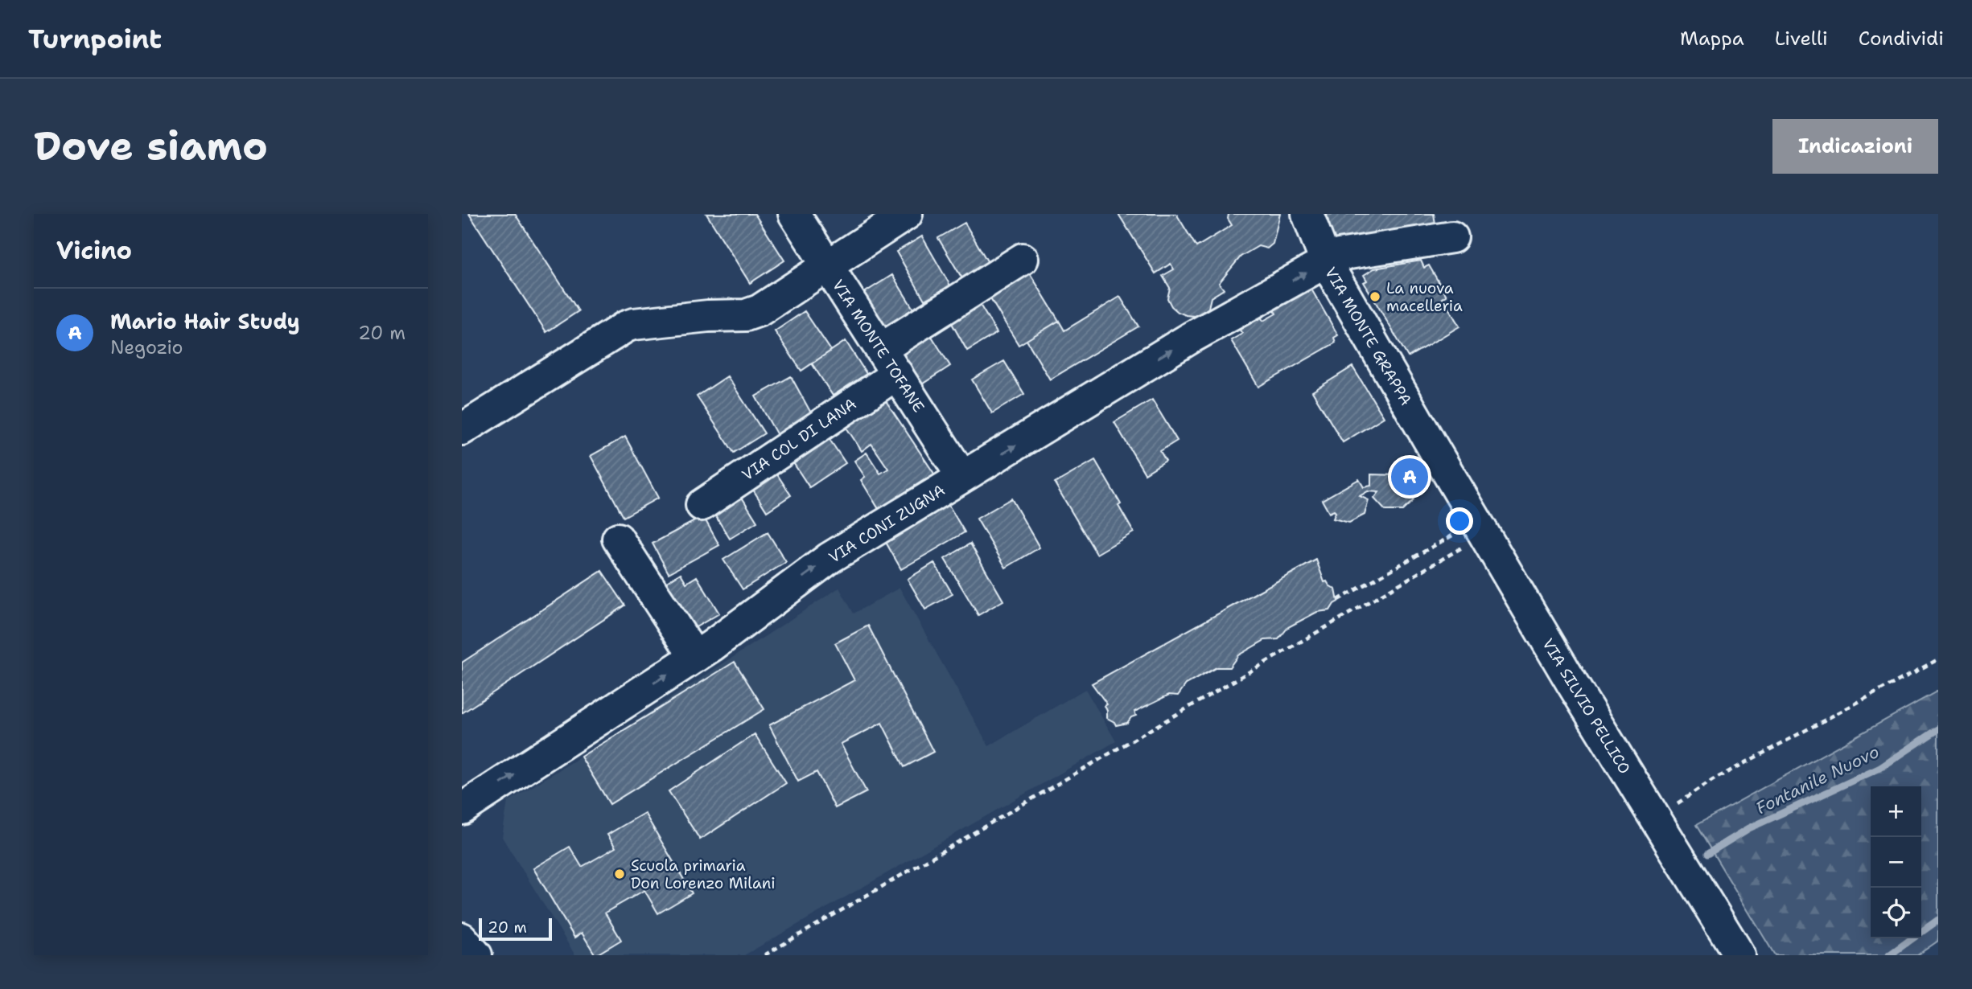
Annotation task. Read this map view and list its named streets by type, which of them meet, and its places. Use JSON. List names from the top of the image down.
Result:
{
  "streets": {
    "street": [
      "VIA MONTE GRAPPA",
      "VIA MONTE TOFANE",
      "VIA COL DI LANA",
      "VIA CONI ZUGNA",
      "VIA SILVIO PELLICO"
    ]
  },
  "crossings": [
    ["VIA MONTE GRAPPA", "VIA CONI ZUGNA"],
    ["VIA MONTE GRAPPA", "VIA SILVIO PELLICO"],
    ["VIA MONTE TOFANE", "VIA COL DI LANA"],
    ["VIA MONTE TOFANE", "VIA CONI ZUGNA"]
  ],
  "one_way": ["VIA CONI ZUGNA"],
  "water": ["Fontanile Nuovo"],
  "places": ["La nuova macelleria", "Scuola primaria Don Lorenzo Milani"],
  "scale_bar": "20 m",
  "page": {
    "header": "Turnpoint",
    "nav": ["Mappa", "Livelli", "Condividi"],
    "buttons": "Indicazioni",
    "title": "Dove siamo",
    "heading": "Vicino",
    "list": [
      {
        "mark": "A",
        "name": "Mario Hair Study",
        "note": "Negozio",
        "value": "20 m"
      }
    ],
    "pins": "A",
    "map_buttons": ["+", "−"],
    "scale": "20 m"
  }
}
